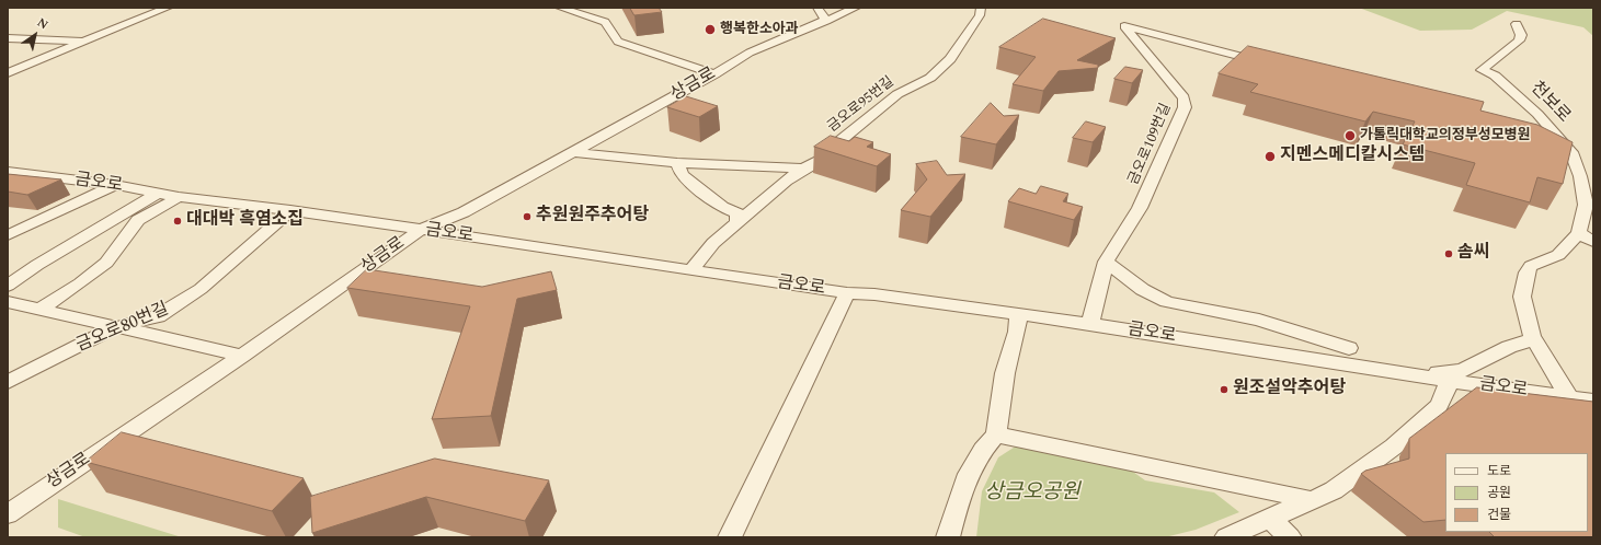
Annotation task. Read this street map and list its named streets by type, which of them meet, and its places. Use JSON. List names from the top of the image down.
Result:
{
  "streets": {
    "street": [
      "상금로",
      "천보로",
      "금오로95번길",
      "금오로109번길",
      "금오로",
      "금오로80번길"
    ]
  },
  "crossings": [
    ["상금로", "금오로"],
    ["금오로95번길", "금오로"],
    ["금오로109번길", "금오로"],
    ["금오로", "금오로80번길"]
  ],
  "parks": ["상금오공원"],
  "places": [
    "행복한소아과",
    "가톨릭대학교의정부성모병원",
    "지멘스메디칼시스템",
    "추원원주추어탕",
    "대대박 흑염소집",
    "솜씨",
    "원조설악추어탕"
  ],
  "legend": ["도로", "공원", "건물"],
  "north": "top right"
}
